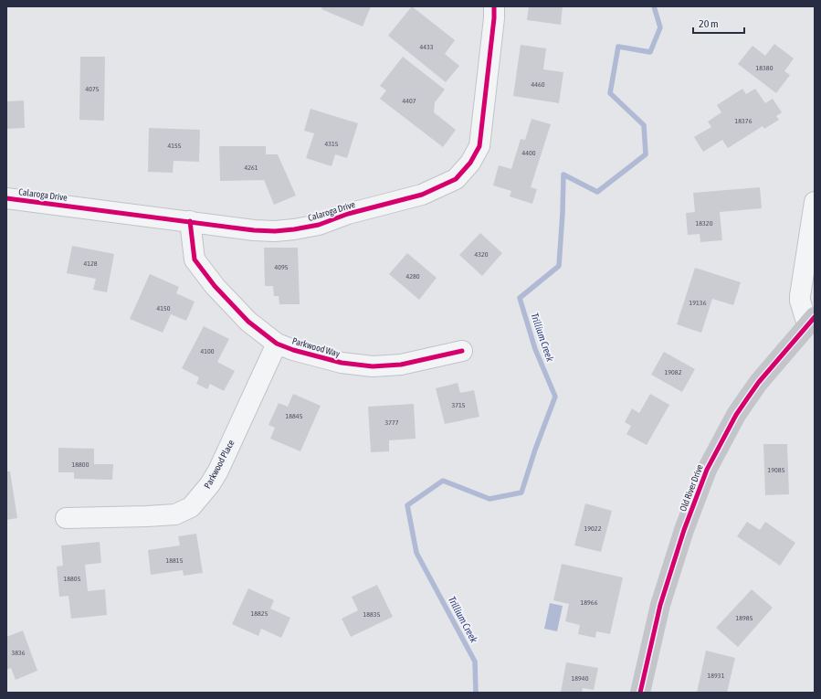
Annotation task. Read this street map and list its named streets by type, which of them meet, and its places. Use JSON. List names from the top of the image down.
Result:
{
  "streets": {
    "street": [
      "Calaroga Drive",
      "Parkwood Way",
      "Parkwood Place",
      "Old River Drive"
    ]
  },
  "crossings": [
    ["Calaroga Drive", "Parkwood Way"],
    ["Parkwood Way", "Parkwood Place"]
  ],
  "water": ["Trillium Creek"],
  "house_numbers": [
    "4433",
    "18380",
    "4460",
    "4075",
    "4407",
    "18376",
    "4315",
    "4155",
    "4400",
    "4261",
    "18320",
    "4320",
    "4128",
    "4095",
    "4280",
    "19136",
    "4150",
    "4100",
    "19082",
    "3715",
    "18845",
    "3777",
    "18800",
    "19085",
    "19022",
    "18815",
    "18805",
    "18966",
    "18825",
    "18835",
    "18985",
    "3836",
    "18931",
    "18940"
  ],
  "scale_bar": "20 m"
}
